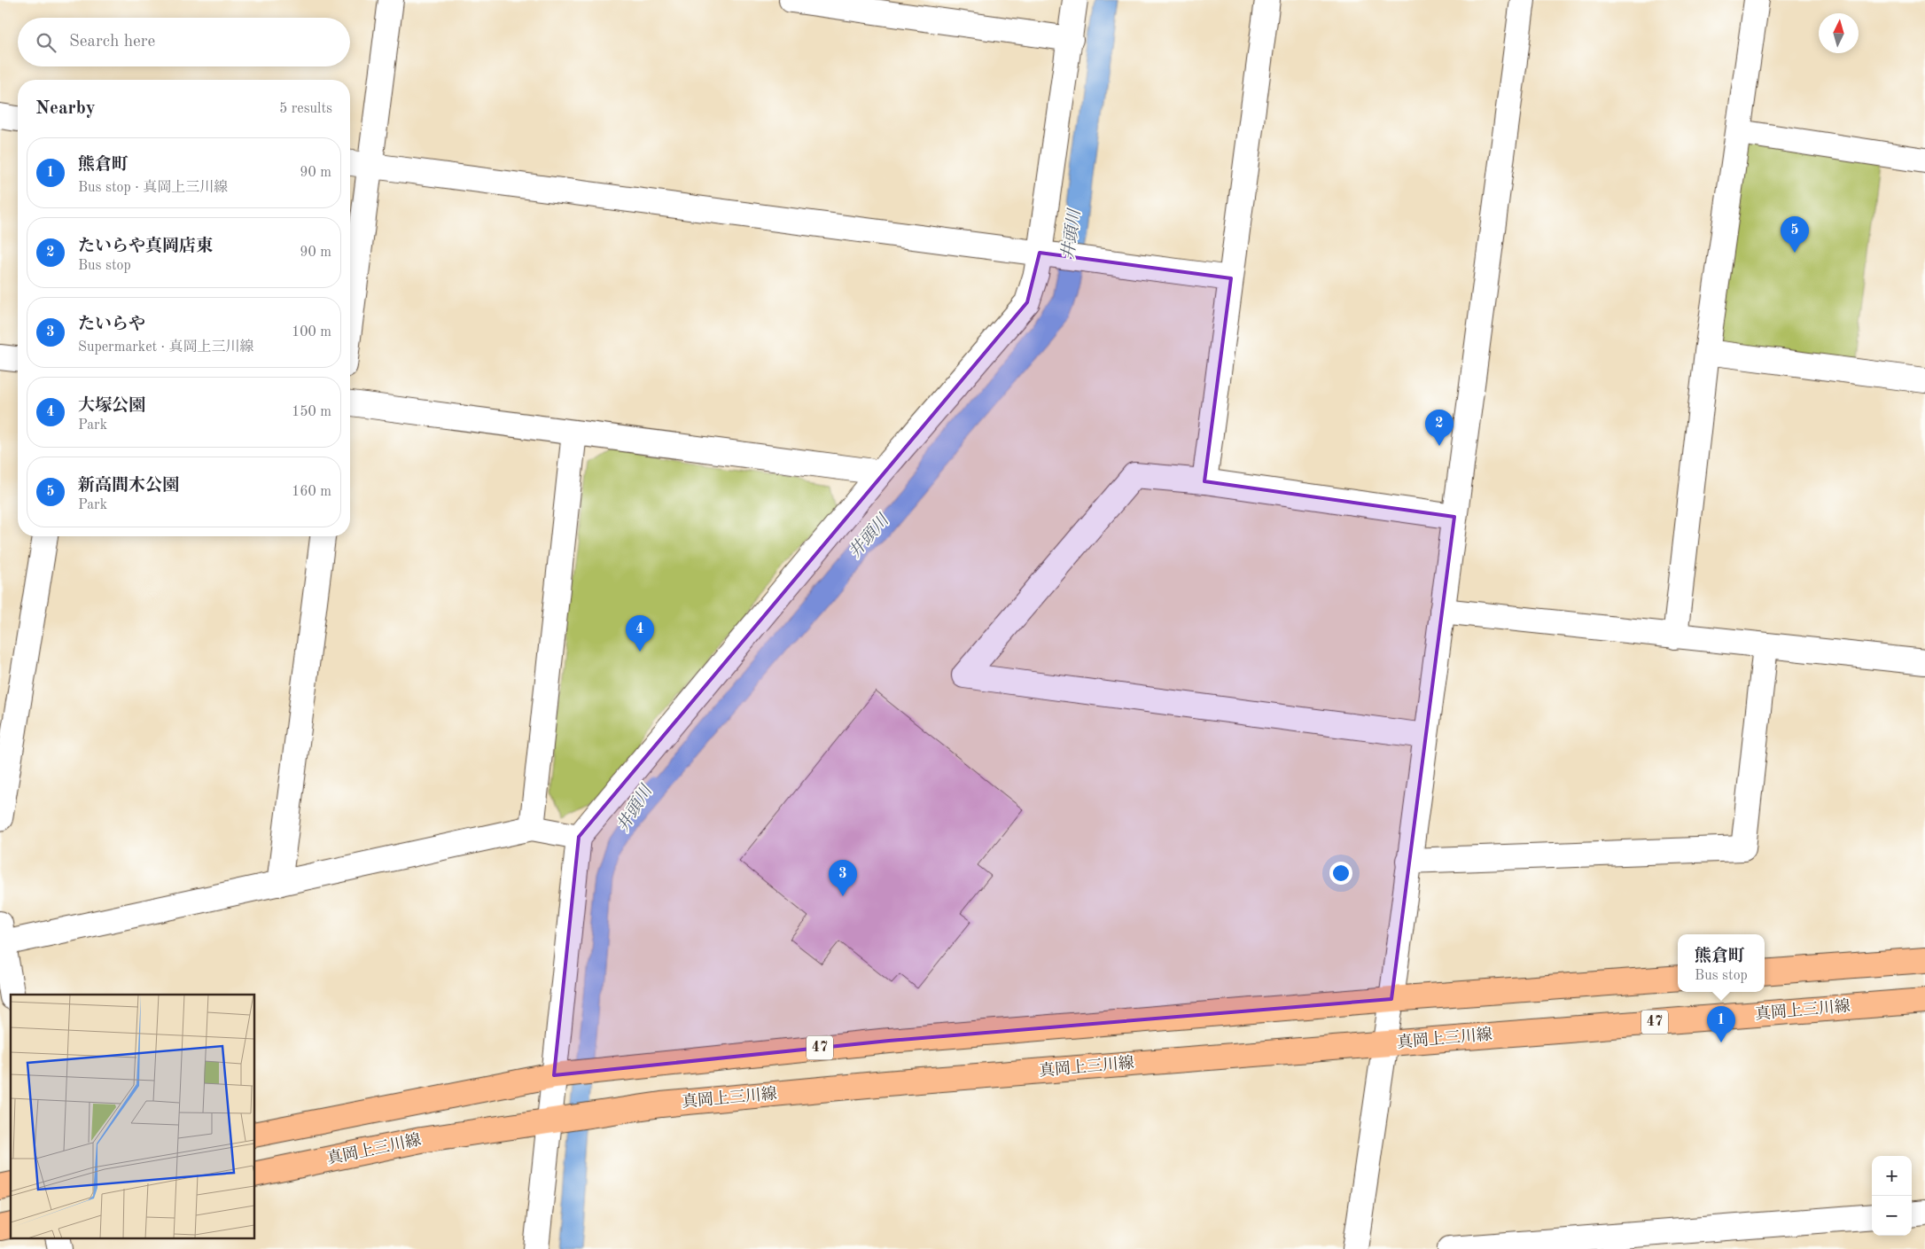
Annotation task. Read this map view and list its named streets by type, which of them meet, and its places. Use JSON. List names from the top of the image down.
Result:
{
  "streets": {
    "main road": ["真岡上三川線", "47"]
  },
  "water": ["井頭川"],
  "north": "top",
  "page": {
    "search": "Search here",
    "heading": ["Nearby", "5 results"],
    "list": [
      {
        "mark": "1",
        "name": "熊倉町",
        "note": "Bus stop · 真岡上三川線",
        "value": "90 m"
      },
      {
        "mark": "2",
        "name": "たいらや真岡店東",
        "note": "Bus stop",
        "value": "90 m"
      },
      {
        "mark": "3",
        "name": "たいらや",
        "note": "Supermarket · 真岡上三川線",
        "value": "100 m"
      },
      {
        "mark": "4",
        "name": "大塚公園",
        "note": "Park",
        "value": "150 m"
      },
      {
        "mark": "5",
        "name": "新高間木公園",
        "note": "Park",
        "value": "160 m"
      }
    ],
    "pins": [
      "5",
      "2",
      "4",
      "3",
      "1"
    ],
    "popup": ["熊倉町", "Bus stop"],
    "map_buttons": ["+", "−"]
  }
}
